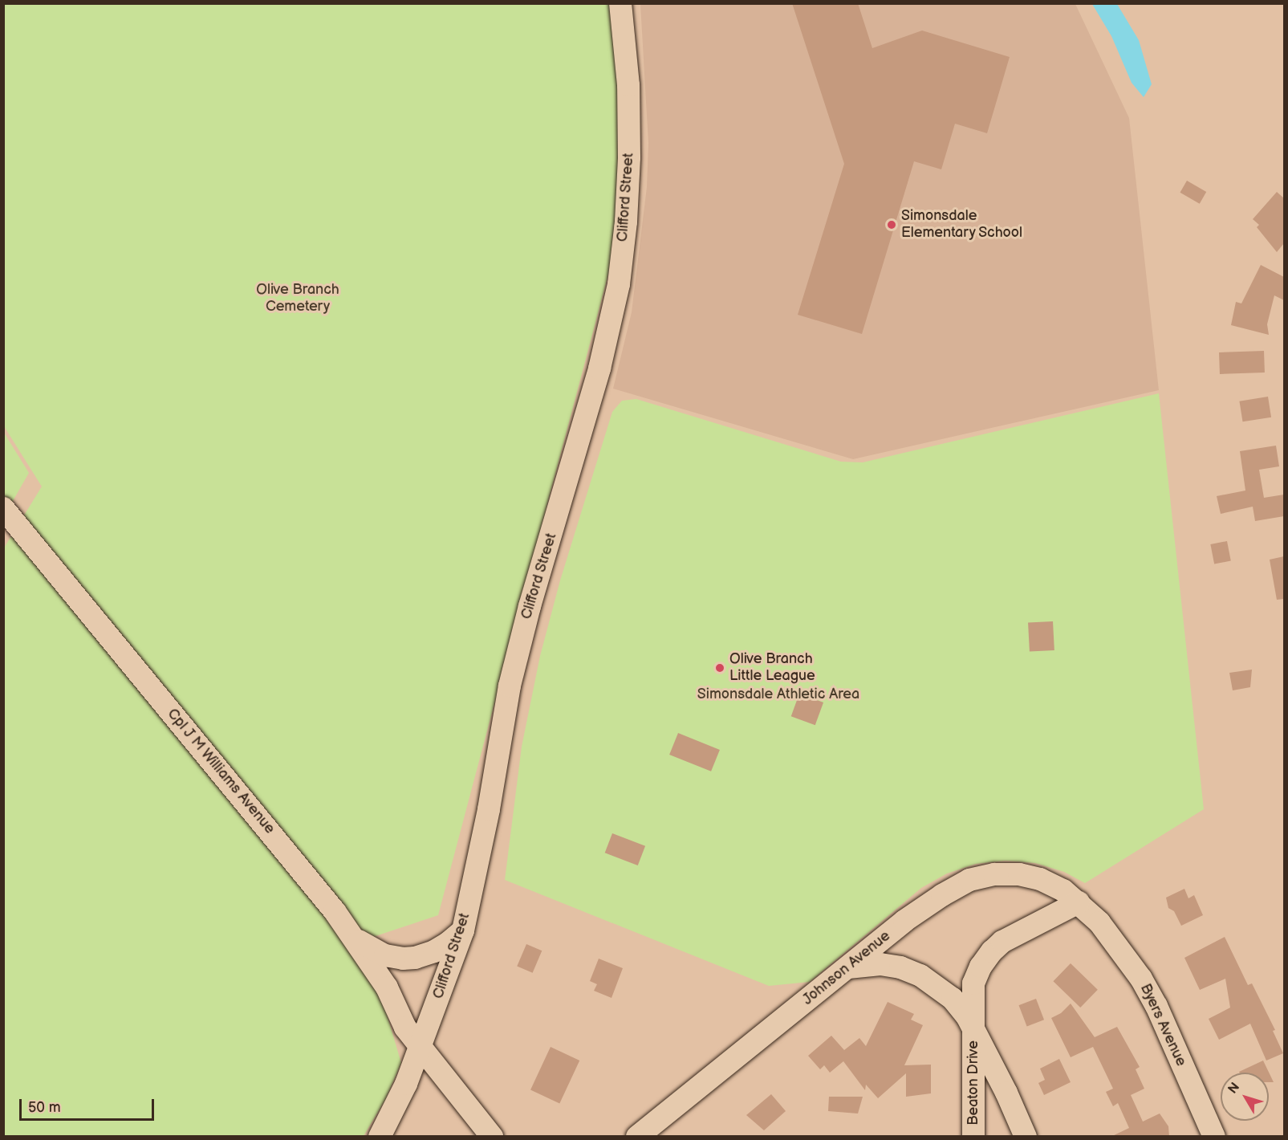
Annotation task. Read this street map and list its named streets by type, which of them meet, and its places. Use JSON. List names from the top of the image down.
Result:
{
  "streets": {
    "street": [
      "Clifford Street",
      "Cpl J M Williams Avenue",
      "Johnson Avenue",
      "Byers Avenue",
      "Beaton Drive"
    ]
  },
  "crossings": [
    ["Clifford Street", "Cpl J M Williams Avenue"],
    ["Johnson Avenue", "Byers Avenue"],
    ["Johnson Avenue", "Beaton Drive"],
    ["Byers Avenue", "Beaton Drive"]
  ],
  "parks": ["Olive Branch Cemetery", "Simonsdale Athletic Area"],
  "places": ["Simonsdale Elementary School", "Olive Branch Little League"],
  "scale_bar": "50 m",
  "north": "top left"
}
